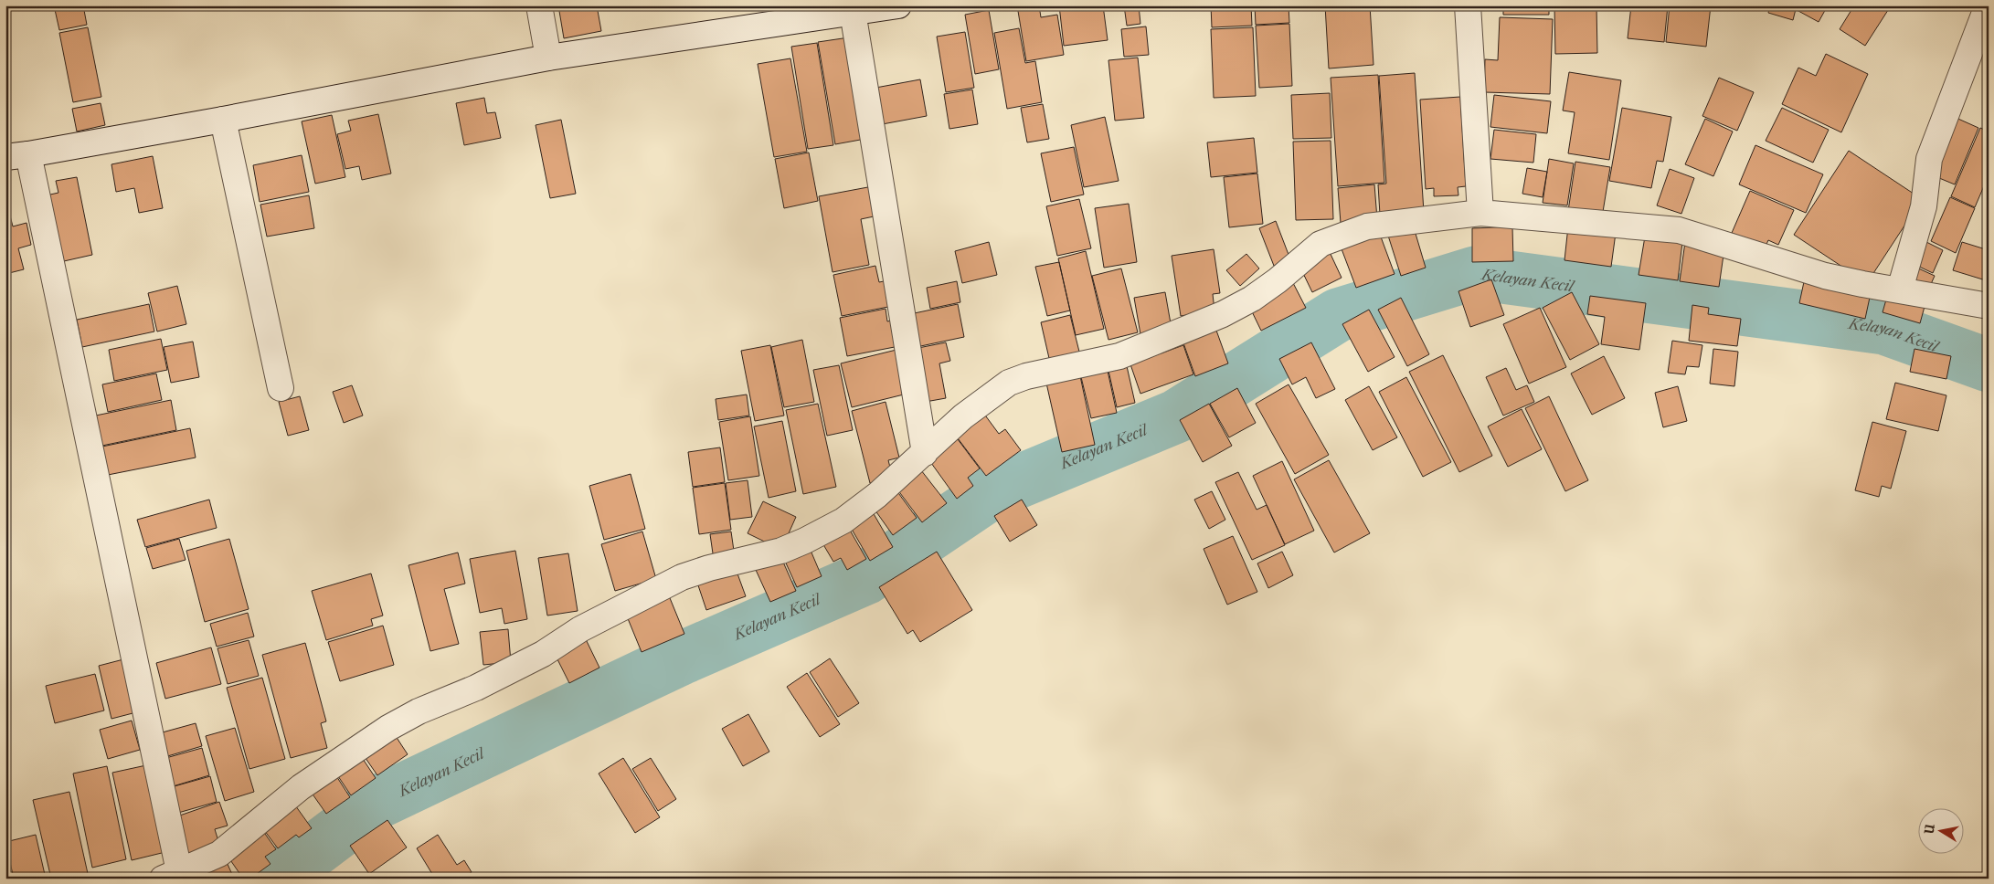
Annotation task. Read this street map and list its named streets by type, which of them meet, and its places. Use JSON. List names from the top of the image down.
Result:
{
  "water": ["Kelayan Kecil"],
  "north": "left"
}
